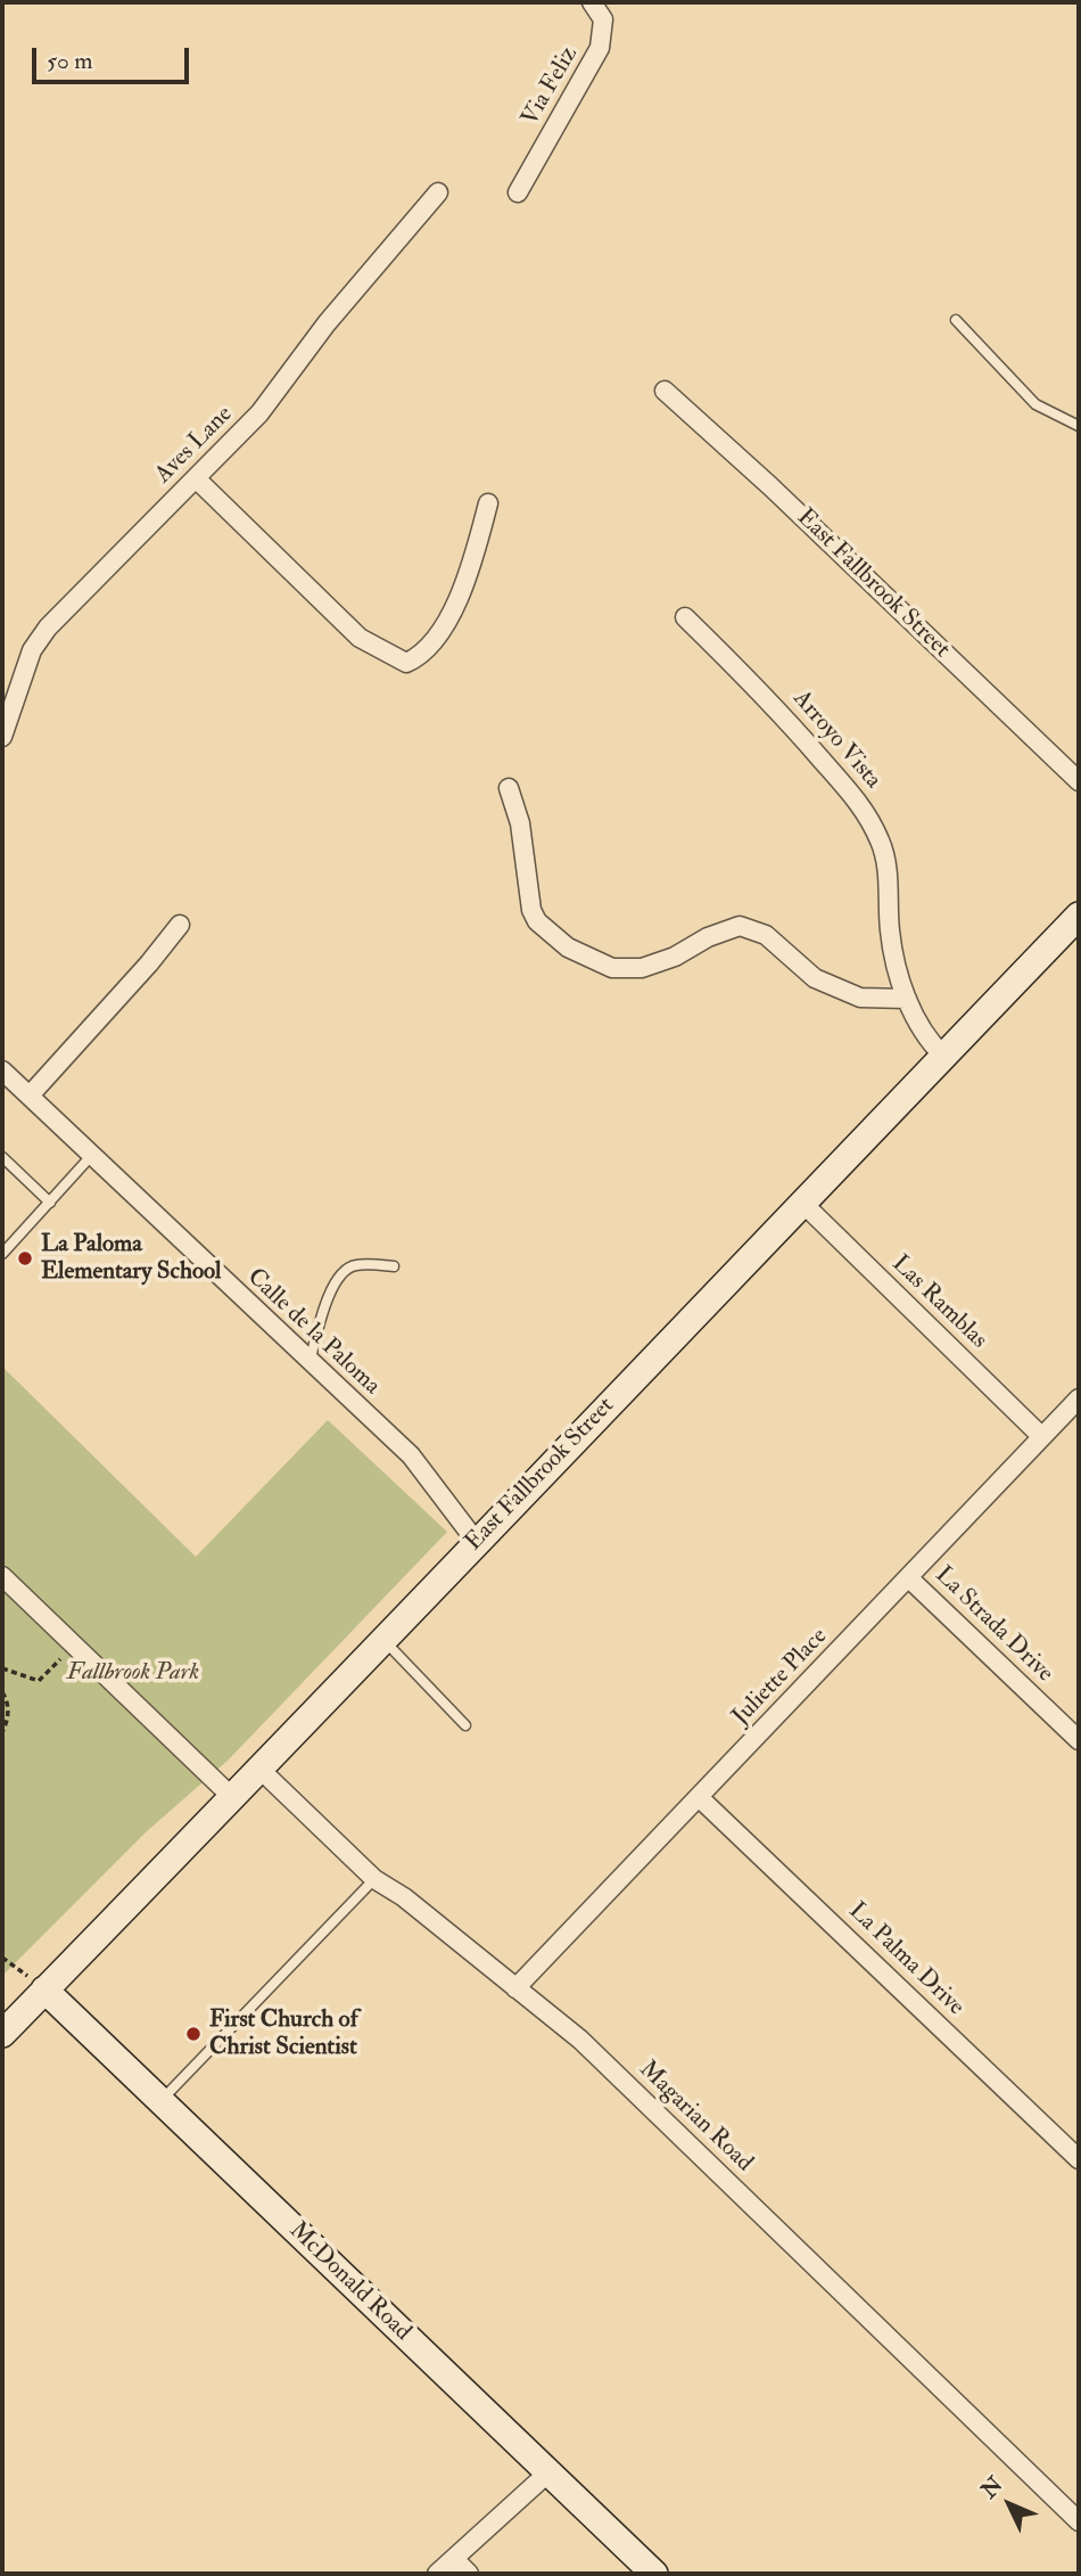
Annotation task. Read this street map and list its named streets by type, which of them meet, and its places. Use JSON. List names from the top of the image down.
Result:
{
  "streets": {
    "main road": ["East Fallbrook Street", "McDonald Road"],
    "street": [
      "Via Feliz",
      "Aves Lane",
      "Arroyo Vista",
      "Las Ramblas",
      "Calle de la Paloma",
      "La Strada Drive",
      "Juliette Place",
      "La Palma Drive",
      "Magarian Road"
    ]
  },
  "crossings": [
    ["East Fallbrook Street", "Arroyo Vista"],
    ["East Fallbrook Street", "Las Ramblas"],
    ["East Fallbrook Street", "Calle de la Paloma"],
    ["East Fallbrook Street", "Magarian Road"],
    ["East Fallbrook Street", "McDonald Road"],
    ["Las Ramblas", "Juliette Place"],
    ["La Strada Drive", "Juliette Place"],
    ["Juliette Place", "La Palma Drive"],
    ["Juliette Place", "Magarian Road"]
  ],
  "parks": ["Fallbrook Park"],
  "places": ["La Paloma Elementary School", "First Church of Christ Scientist"],
  "scale_bar": "50 m",
  "north": "top left"
}
